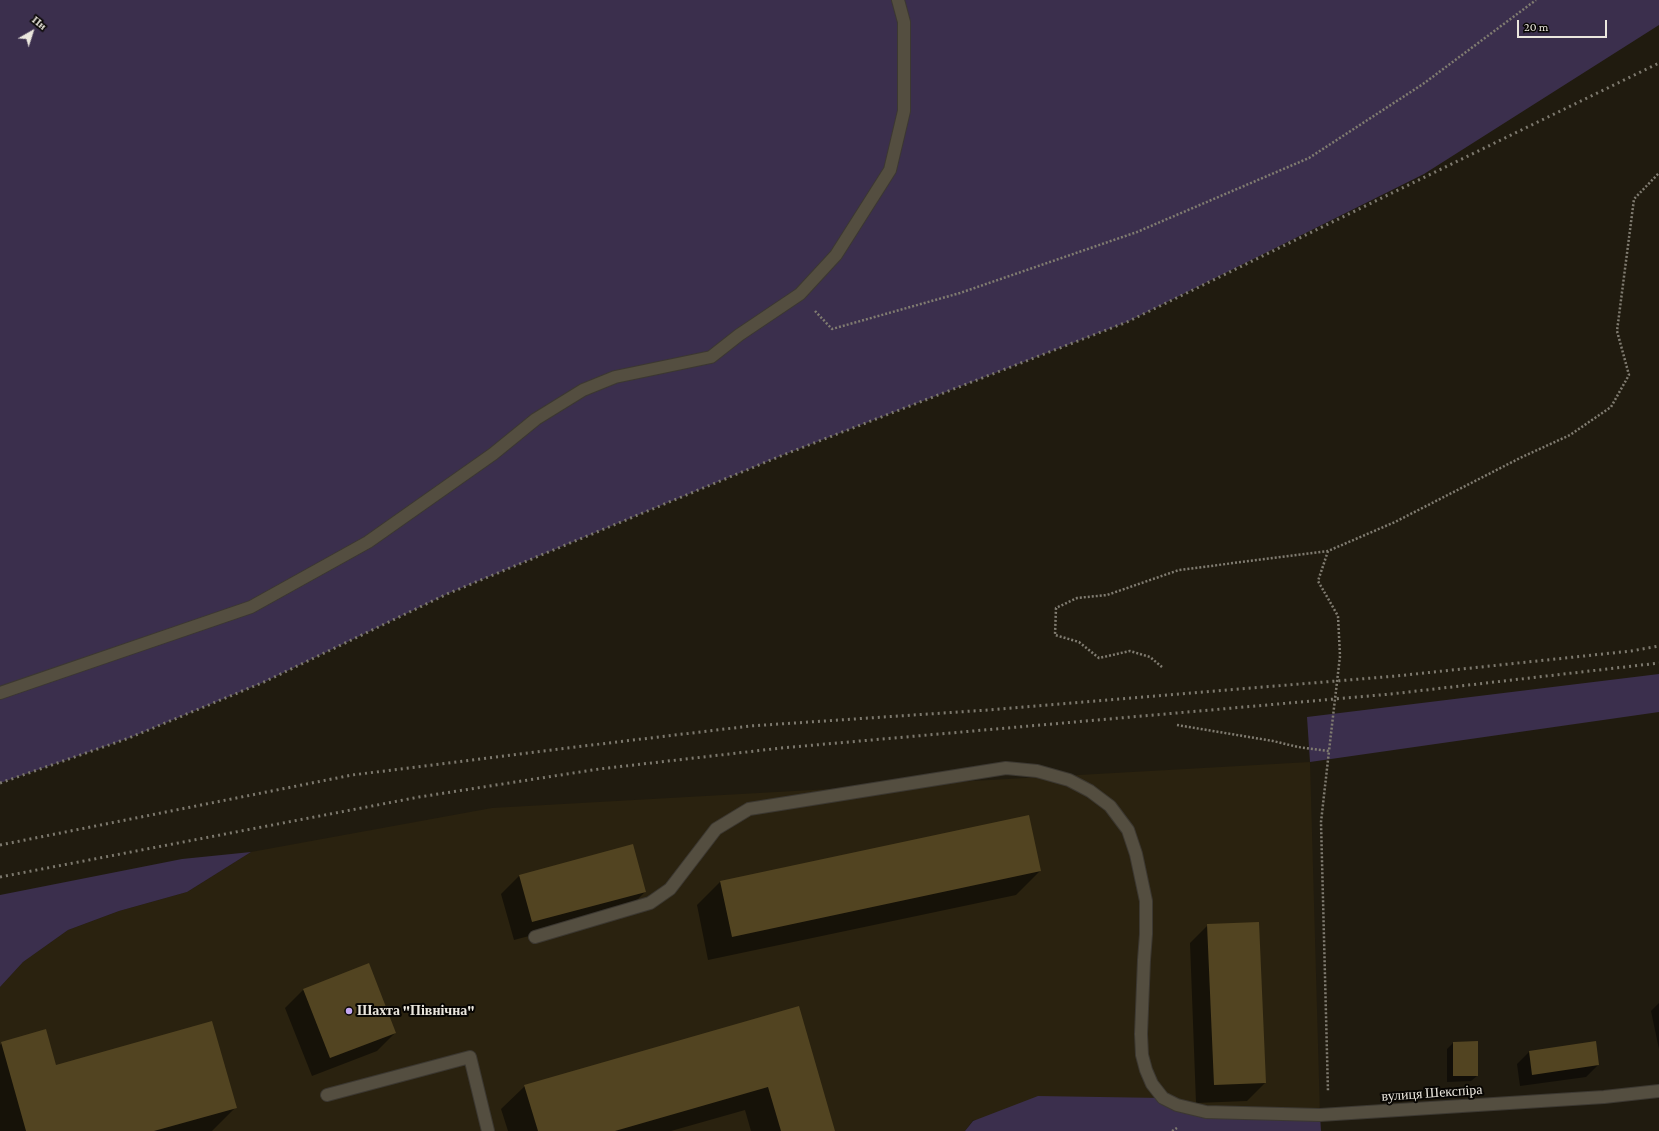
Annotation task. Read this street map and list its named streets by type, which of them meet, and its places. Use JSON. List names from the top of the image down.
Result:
{
  "streets": {
    "street": ["вулиця Шекспіра"]
  },
  "places": ["Шахта \"Північна\""],
  "scale_bar": "20 m",
  "north": "top right"
}
